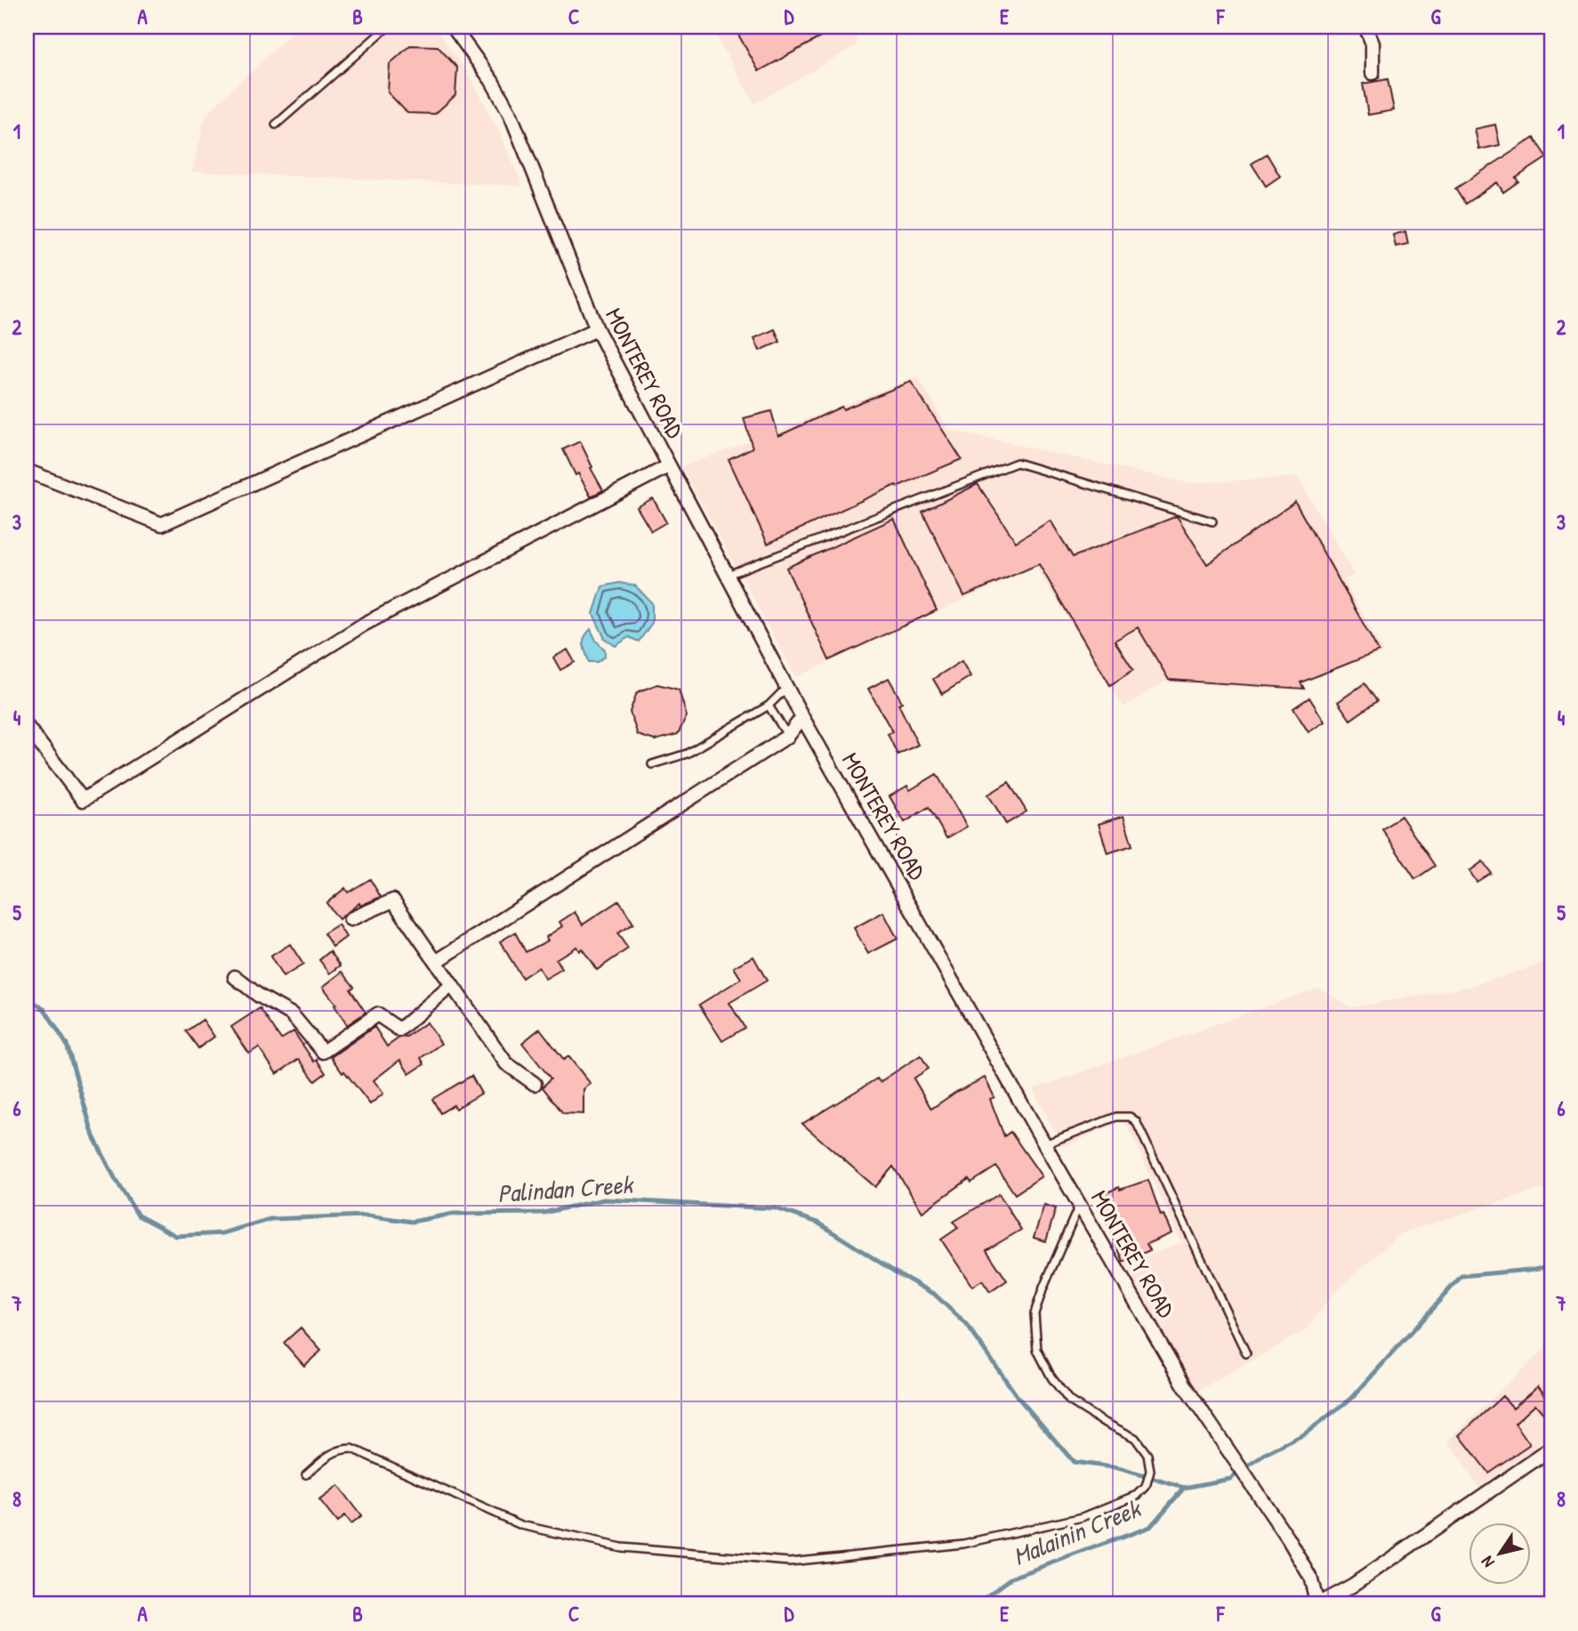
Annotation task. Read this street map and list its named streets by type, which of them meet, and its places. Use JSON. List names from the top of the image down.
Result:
{
  "streets": {
    "street": ["MONTEREY ROAD"]
  },
  "water": ["Palindan Creek", "Malainin Creek"],
  "north": "bottom left",
  "grid": {
    "columns": [
      "A",
      "B",
      "C",
      "D",
      "E",
      "F",
      "G"
    ],
    "rows": [
      "1",
      "2",
      "3",
      "4",
      "5",
      "6",
      "7",
      "8"
    ]
  }
}
